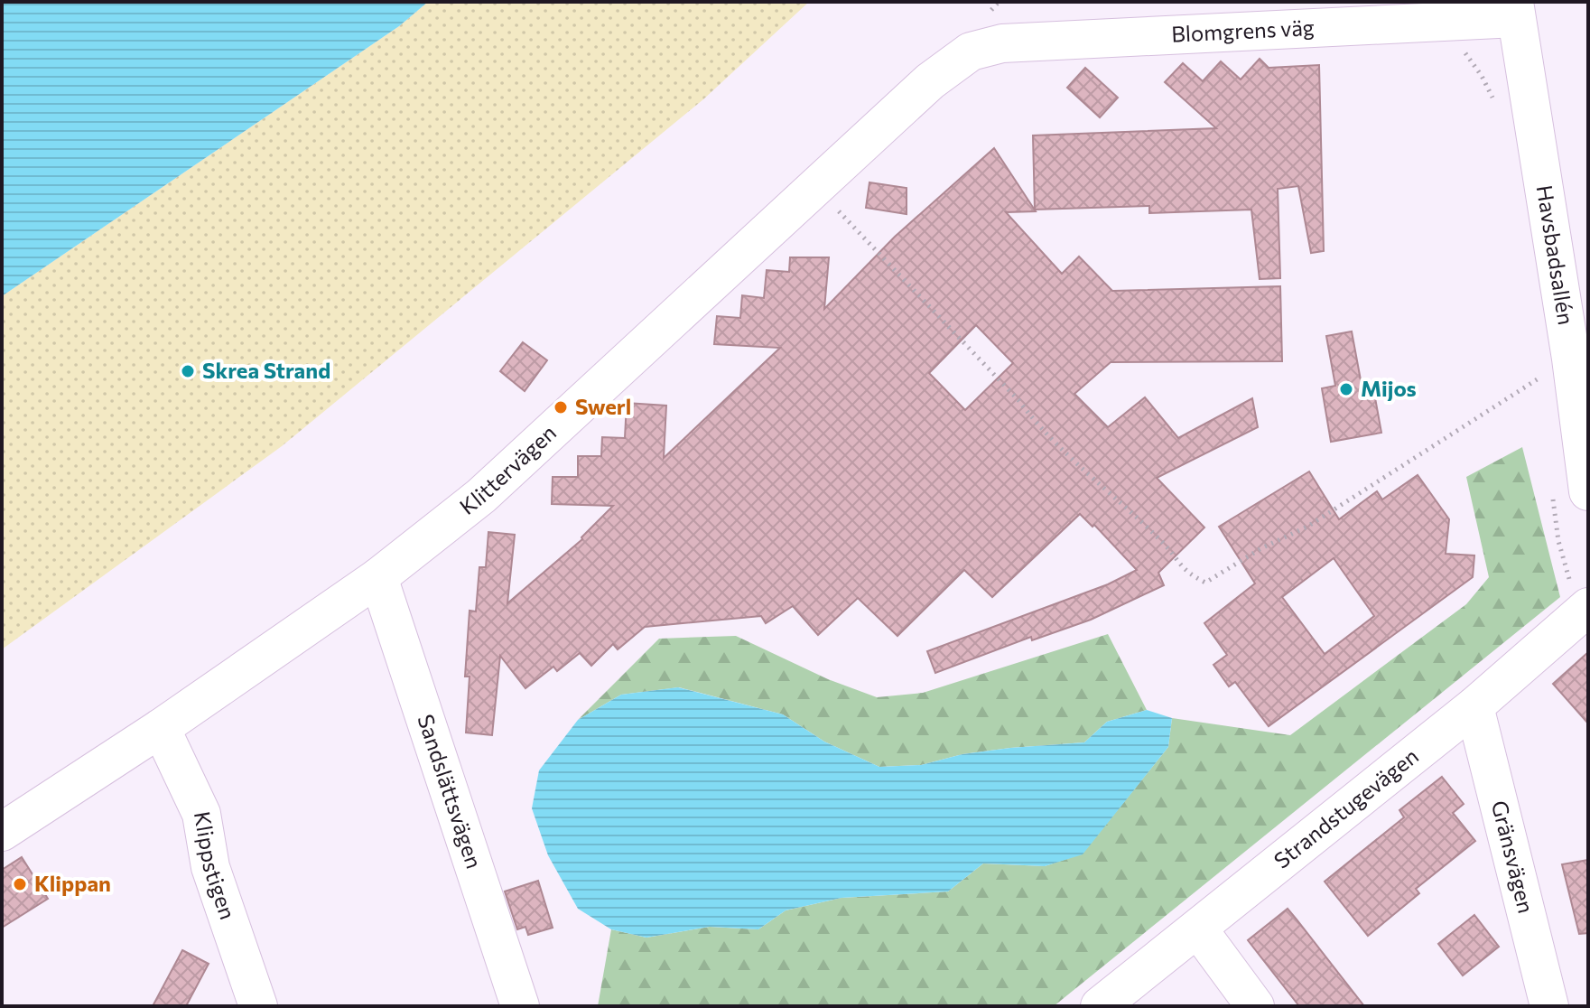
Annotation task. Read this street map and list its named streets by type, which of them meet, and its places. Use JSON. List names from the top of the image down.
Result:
{
  "streets": {
    "street": [
      "Blomgrens väg",
      "Havsbadsallén",
      "Klittervägen",
      "Sandslättsvägen",
      "Strandstugevägen",
      "Gränsvägen",
      "Klippstigen"
    ]
  },
  "crossings": [
    ["Blomgrens väg", "Havsbadsallén"],
    ["Blomgrens väg", "Klittervägen"],
    ["Klittervägen", "Sandslättsvägen"],
    ["Klittervägen", "Klippstigen"],
    ["Strandstugevägen", "Gränsvägen"]
  ],
  "places": [
    "Skrea Strand",
    "Mijos",
    "Swerl",
    "Klippan"
  ]
}
